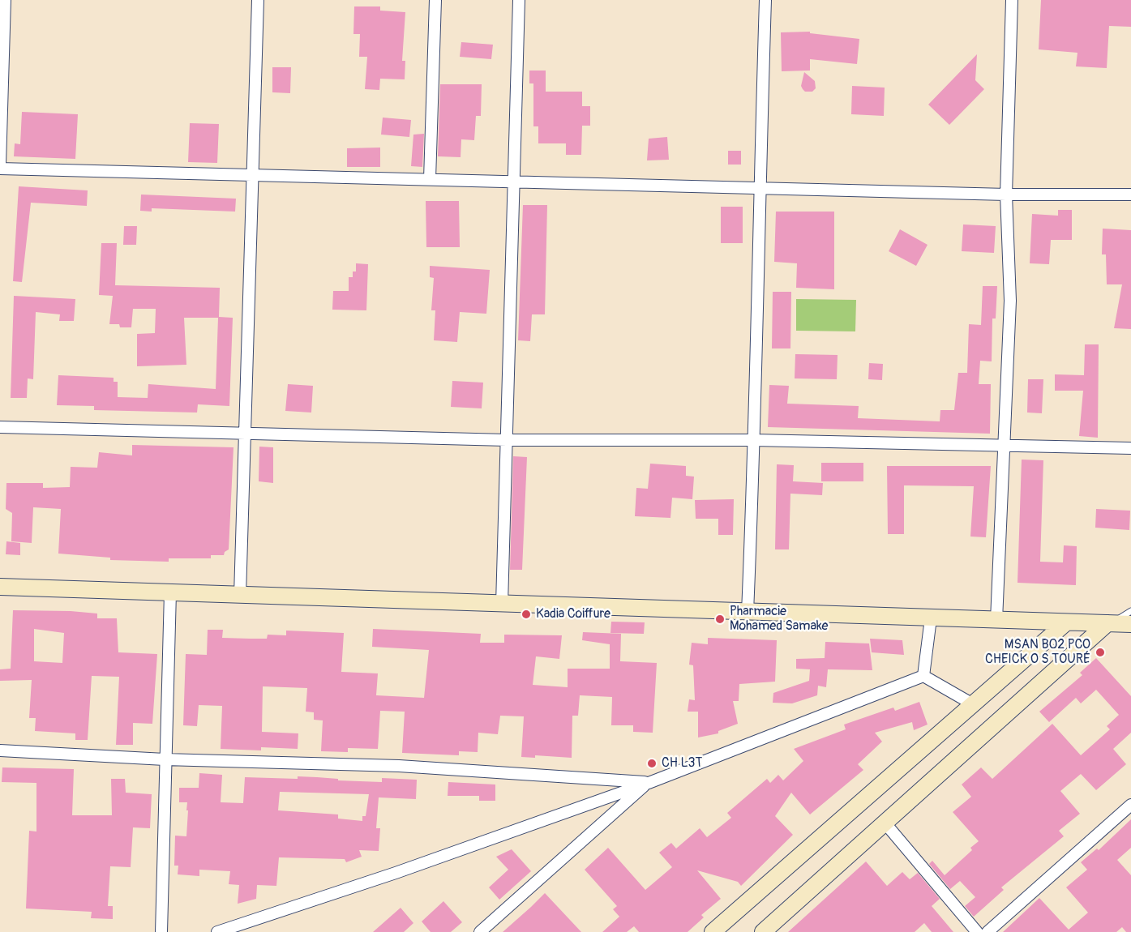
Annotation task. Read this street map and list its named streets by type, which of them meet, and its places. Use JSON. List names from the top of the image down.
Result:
{
  "places": [
    "Kadia Coiffure",
    "Pharmacie Mohamed Samake",
    "MSAN B02 PCO CHEICK O S TOURÉ",
    "CH L3T"
  ]
}
